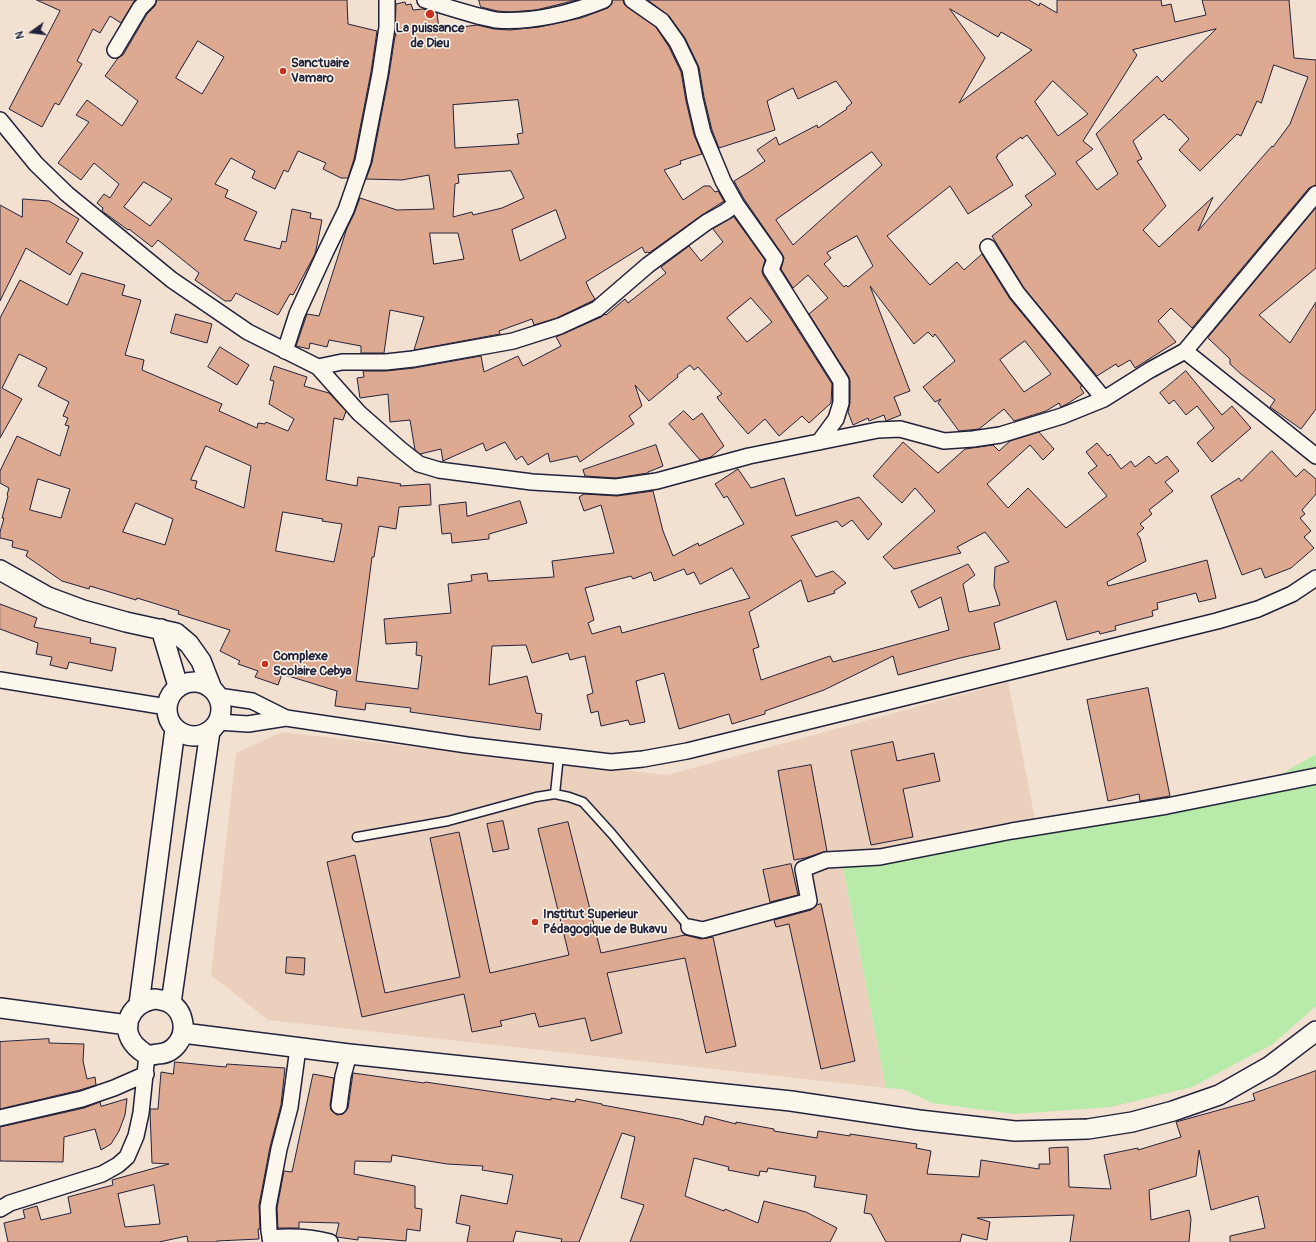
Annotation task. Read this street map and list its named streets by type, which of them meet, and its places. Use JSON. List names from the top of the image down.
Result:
{
  "places": [
    "La puissance de Dieu",
    "Sanctuaire Vamaro",
    "Complexe Scolaire Cebya",
    "Institut Superieur Pédagogique de Bukavu"
  ],
  "north": "left"
}
